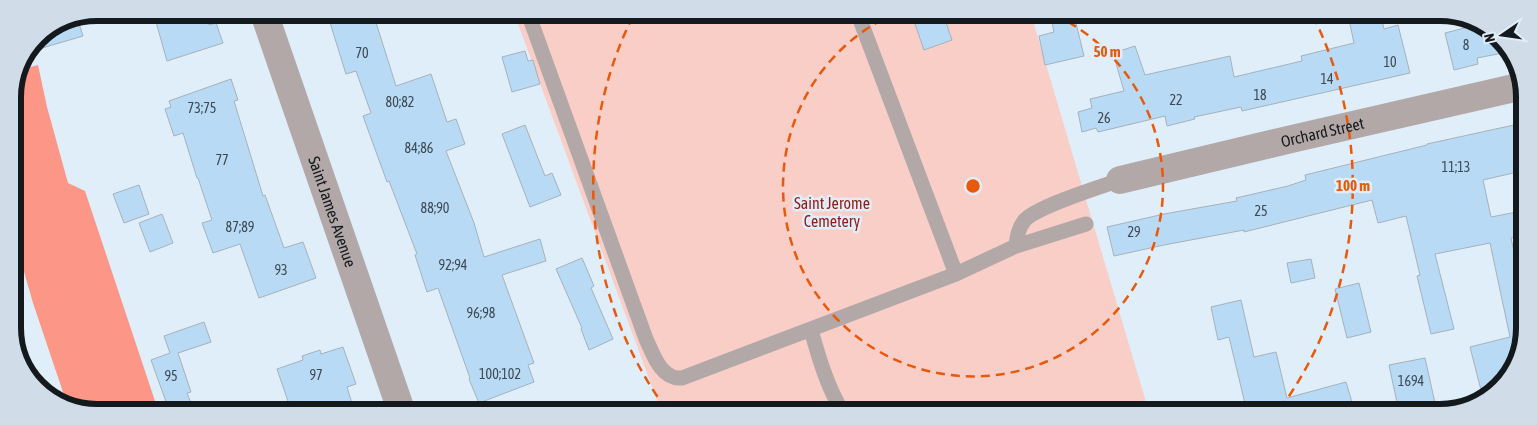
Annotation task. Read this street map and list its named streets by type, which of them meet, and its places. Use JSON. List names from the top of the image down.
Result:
{
  "streets": {
    "street": ["Orchard Street", "Saint James Avenue"]
  },
  "parks": ["Saint Jerome Cemetery"],
  "house_numbers": [
    "8",
    "70",
    "10",
    "14",
    "18",
    "22",
    "80;82",
    "73;75",
    "26",
    "84;86",
    "77",
    "11;13",
    "88;90",
    "25",
    "87;89",
    "29",
    "92;94",
    "93",
    "96;98",
    "100;102",
    "97",
    "95",
    "1694"
  ],
  "north": "left",
  "rings": ["50 m", "100 m"]
}
